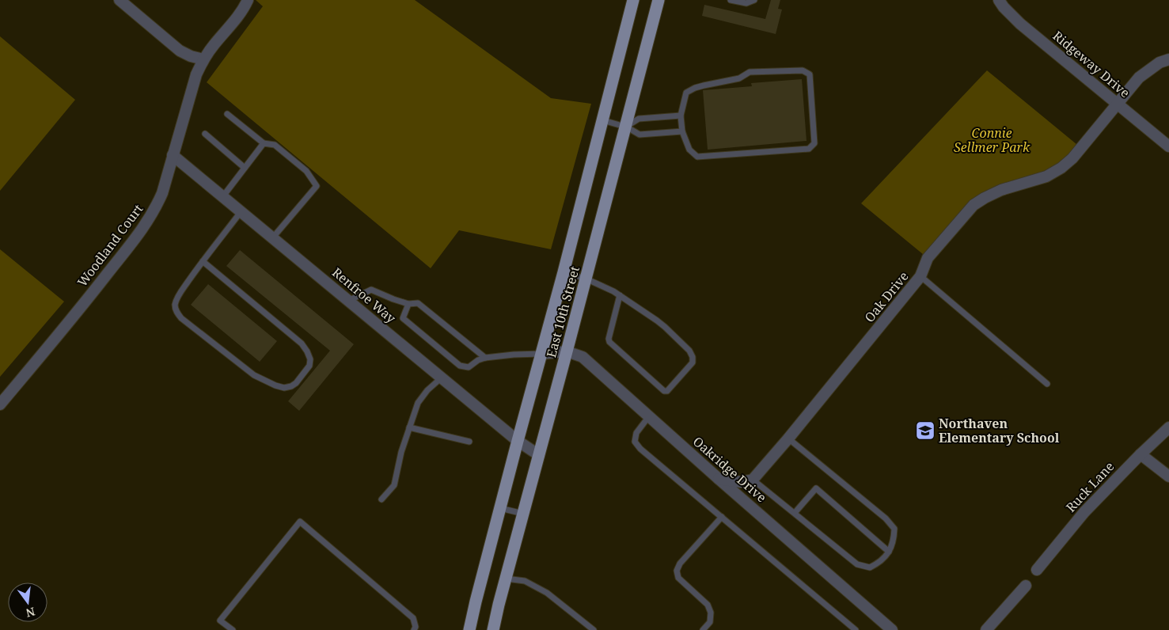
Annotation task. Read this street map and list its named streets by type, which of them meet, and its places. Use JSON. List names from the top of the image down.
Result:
{
  "streets": {
    "main road": ["East 10th Street"],
    "street": [
      "Ridgeway Drive",
      "Woodland Court",
      "Renfroe Way",
      "Oak Drive",
      "Oakridge Drive",
      "Ruck Lane"
    ]
  },
  "crossings": [
    ["Ridgeway Drive", "Oak Drive"],
    ["Woodland Court", "Renfroe Way"],
    ["Renfroe Way", "East 10th Street"],
    ["East 10th Street", "Oakridge Drive"]
  ],
  "parks": ["Connie Sellmer Park"],
  "places": {
    "school or university": ["Northaven Elementary School"]
  },
  "north": "bottom"
}
